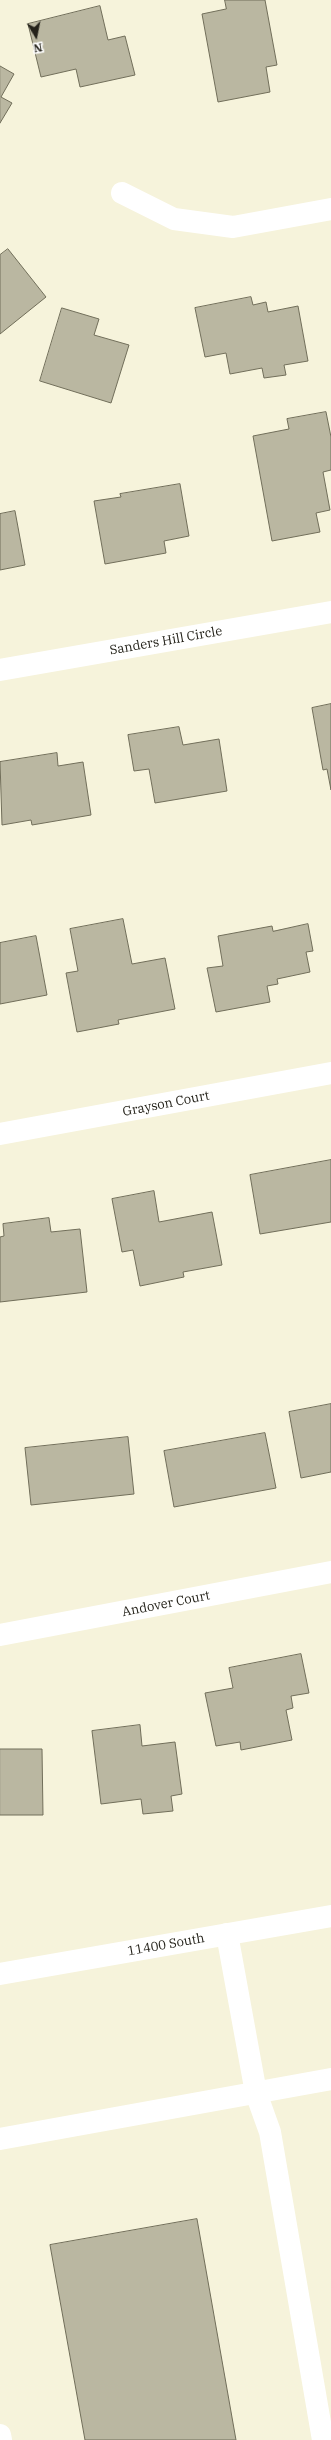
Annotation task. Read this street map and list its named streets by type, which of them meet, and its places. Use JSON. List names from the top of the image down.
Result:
{
  "streets": {
    "street": [
      "Sanders Hill Circle",
      "Grayson Court",
      "Andover Court",
      "11400 South"
    ]
  },
  "north": "bottom"
}
